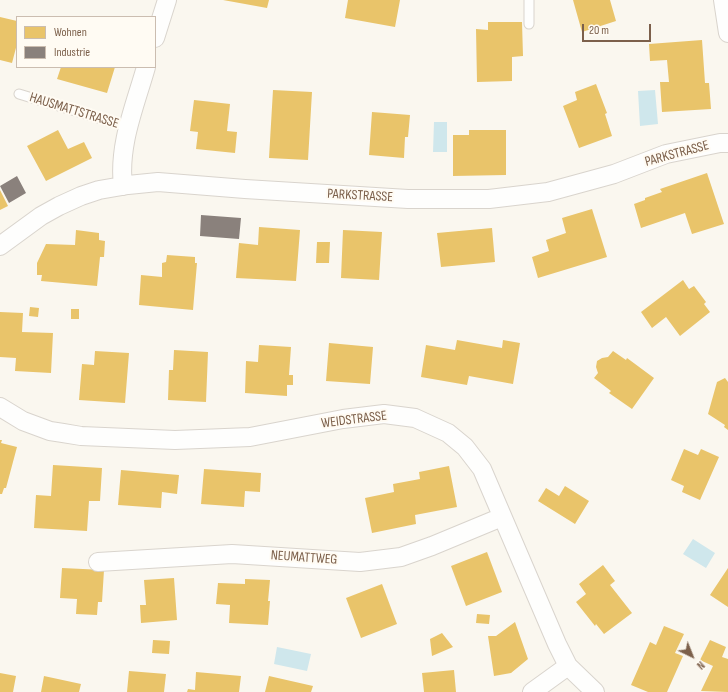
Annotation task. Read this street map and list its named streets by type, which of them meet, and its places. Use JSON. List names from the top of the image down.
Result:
{
  "streets": {
    "street": [
      "HAUSMATTSTRASSE",
      "PARKSTRASSE",
      "WEIDSTRASSE",
      "NEUMATTWEG"
    ]
  },
  "crossings": [
    ["HAUSMATTSTRASSE", "PARKSTRASSE"],
    ["WEIDSTRASSE", "NEUMATTWEG"]
  ],
  "legend": ["Wohnen", "Industrie"],
  "scale_bar": "20 m",
  "north": "bottom right"
}
